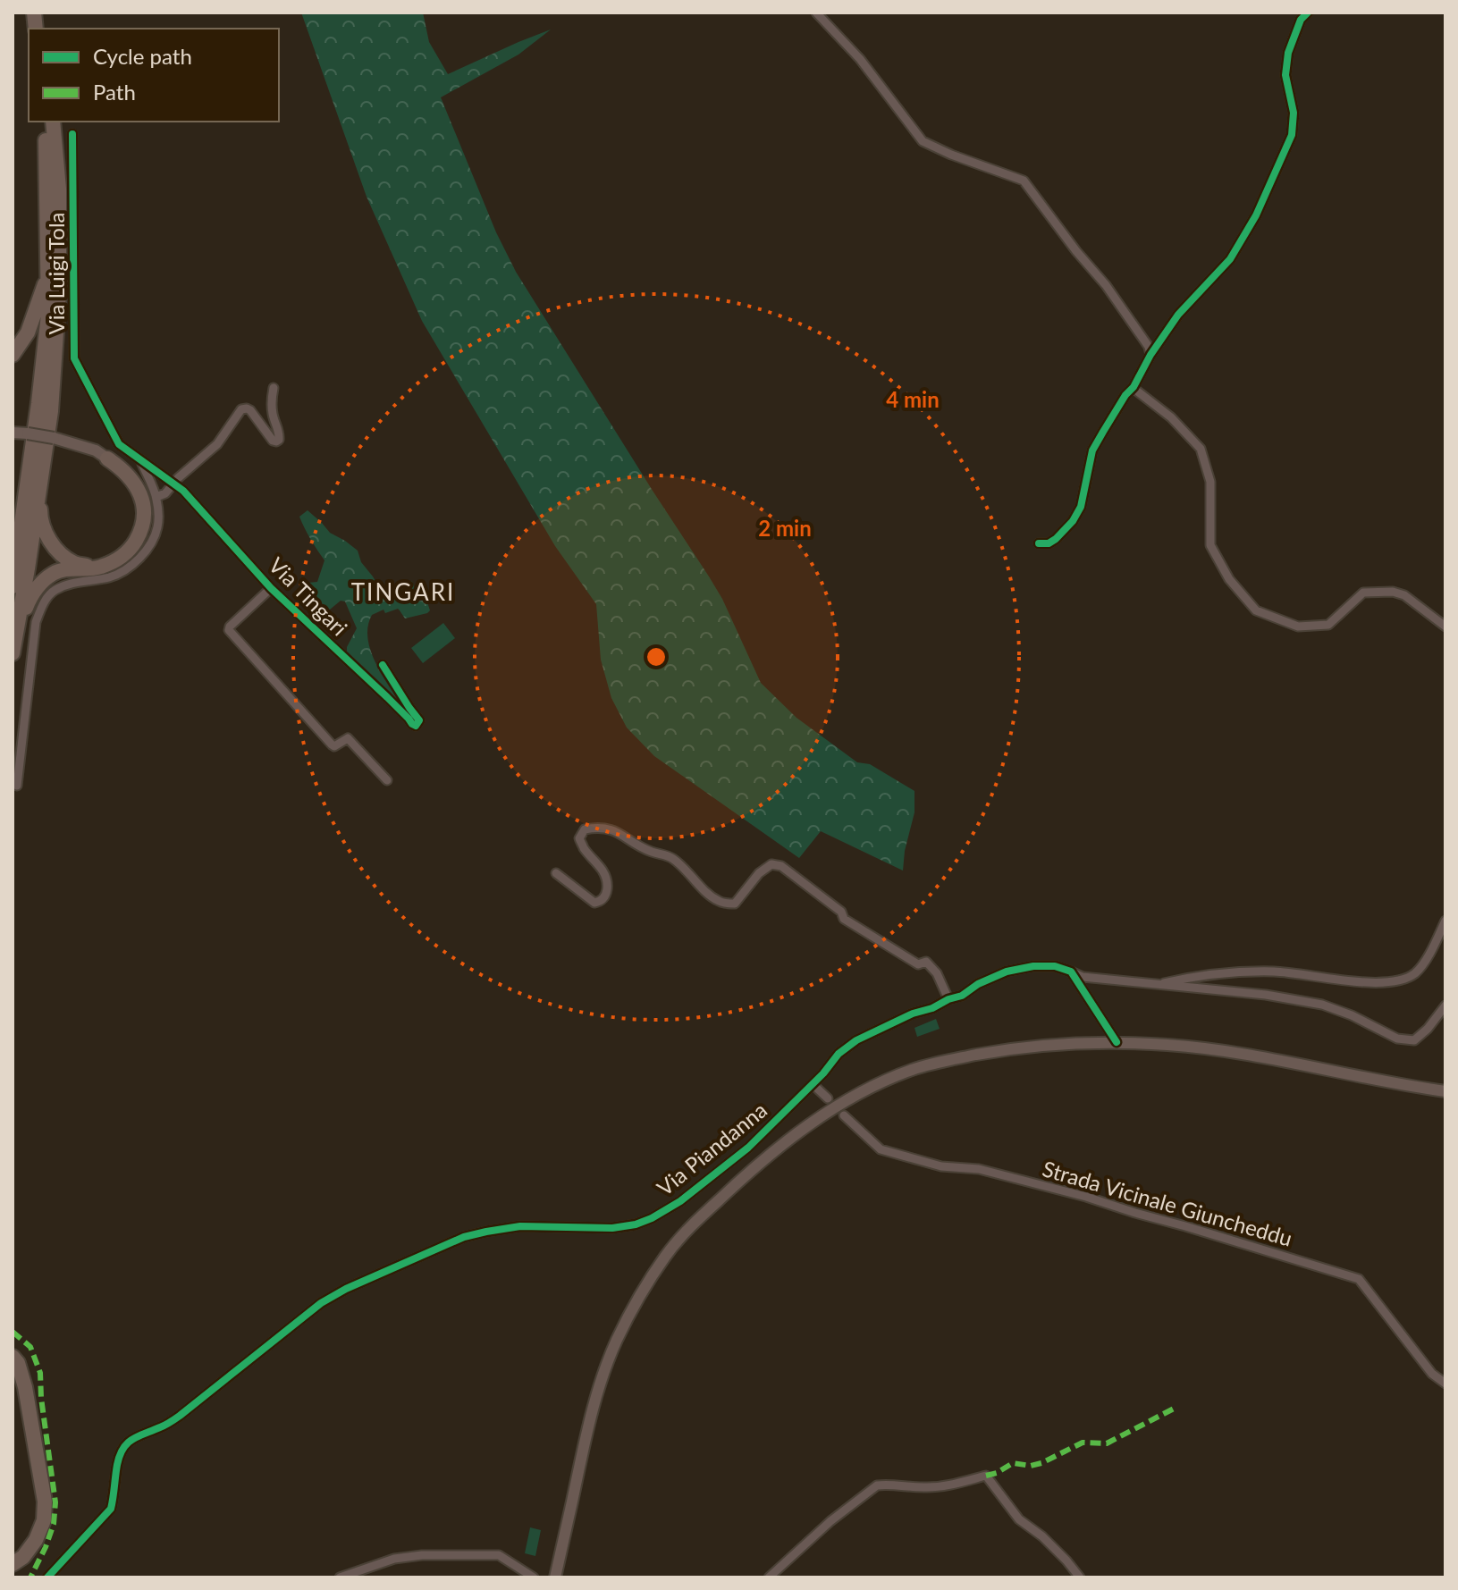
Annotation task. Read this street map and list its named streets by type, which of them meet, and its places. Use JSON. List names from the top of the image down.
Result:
{
  "streets": {
    "street": [
      "Via Luigi Tola",
      "Via Tingari",
      "Via Piandanna",
      "Strada Vicinale Giuncheddu"
    ]
  },
  "crossings": [
    ["Via Luigi Tola", "Via Tingari"]
  ],
  "districts": ["TINGARI"],
  "legend": ["Cycle path", "Path"],
  "rings": ["4 min", "2 min"]
}
